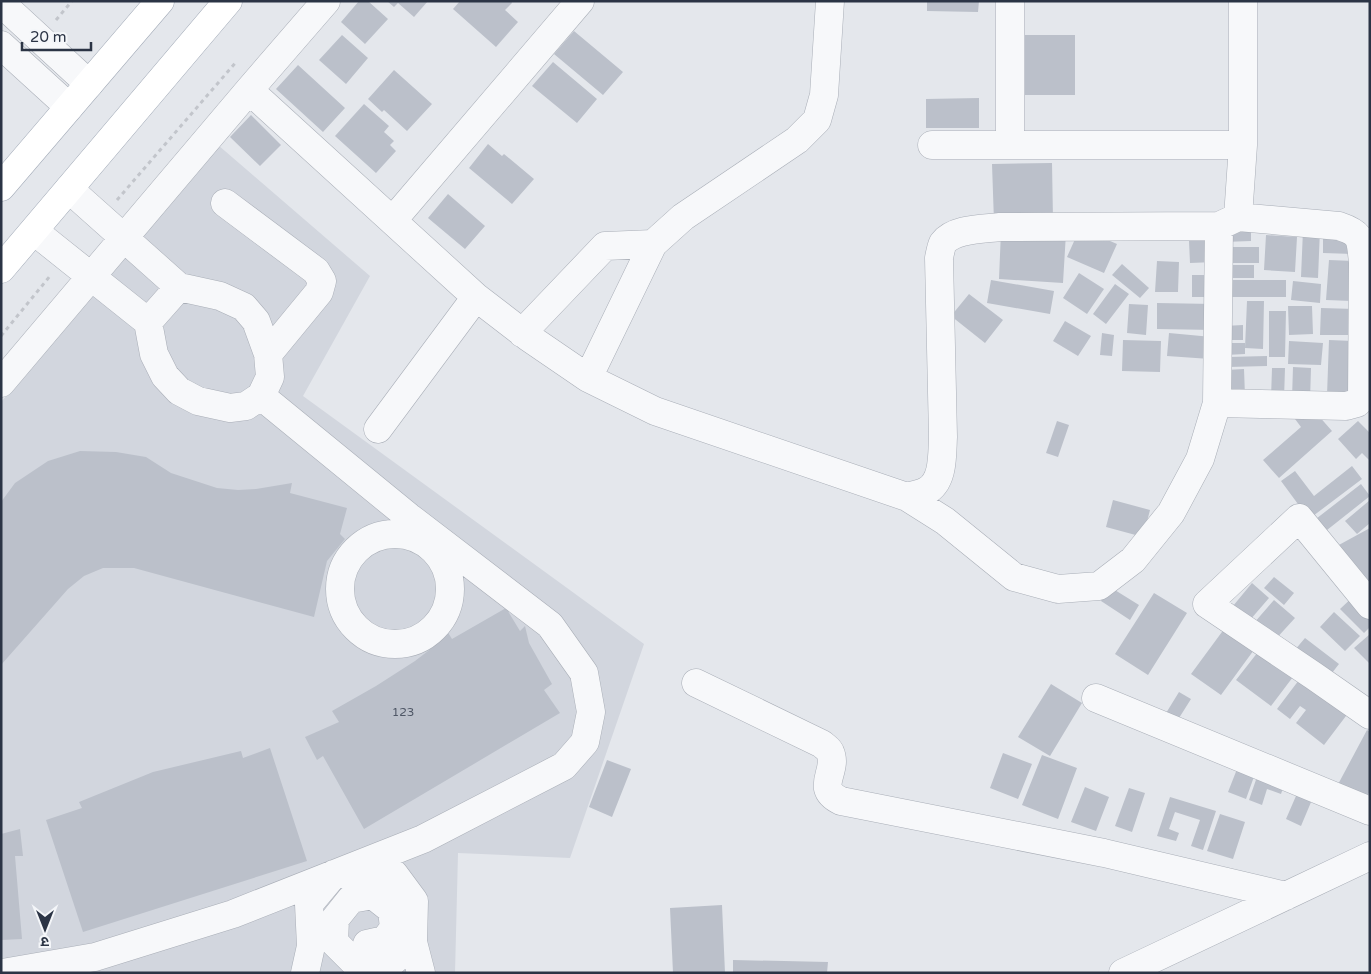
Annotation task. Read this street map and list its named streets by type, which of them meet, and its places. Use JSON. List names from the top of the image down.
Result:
{
  "house_numbers": ["123"],
  "scale_bar": "20 m",
  "north": "bottom"
}
